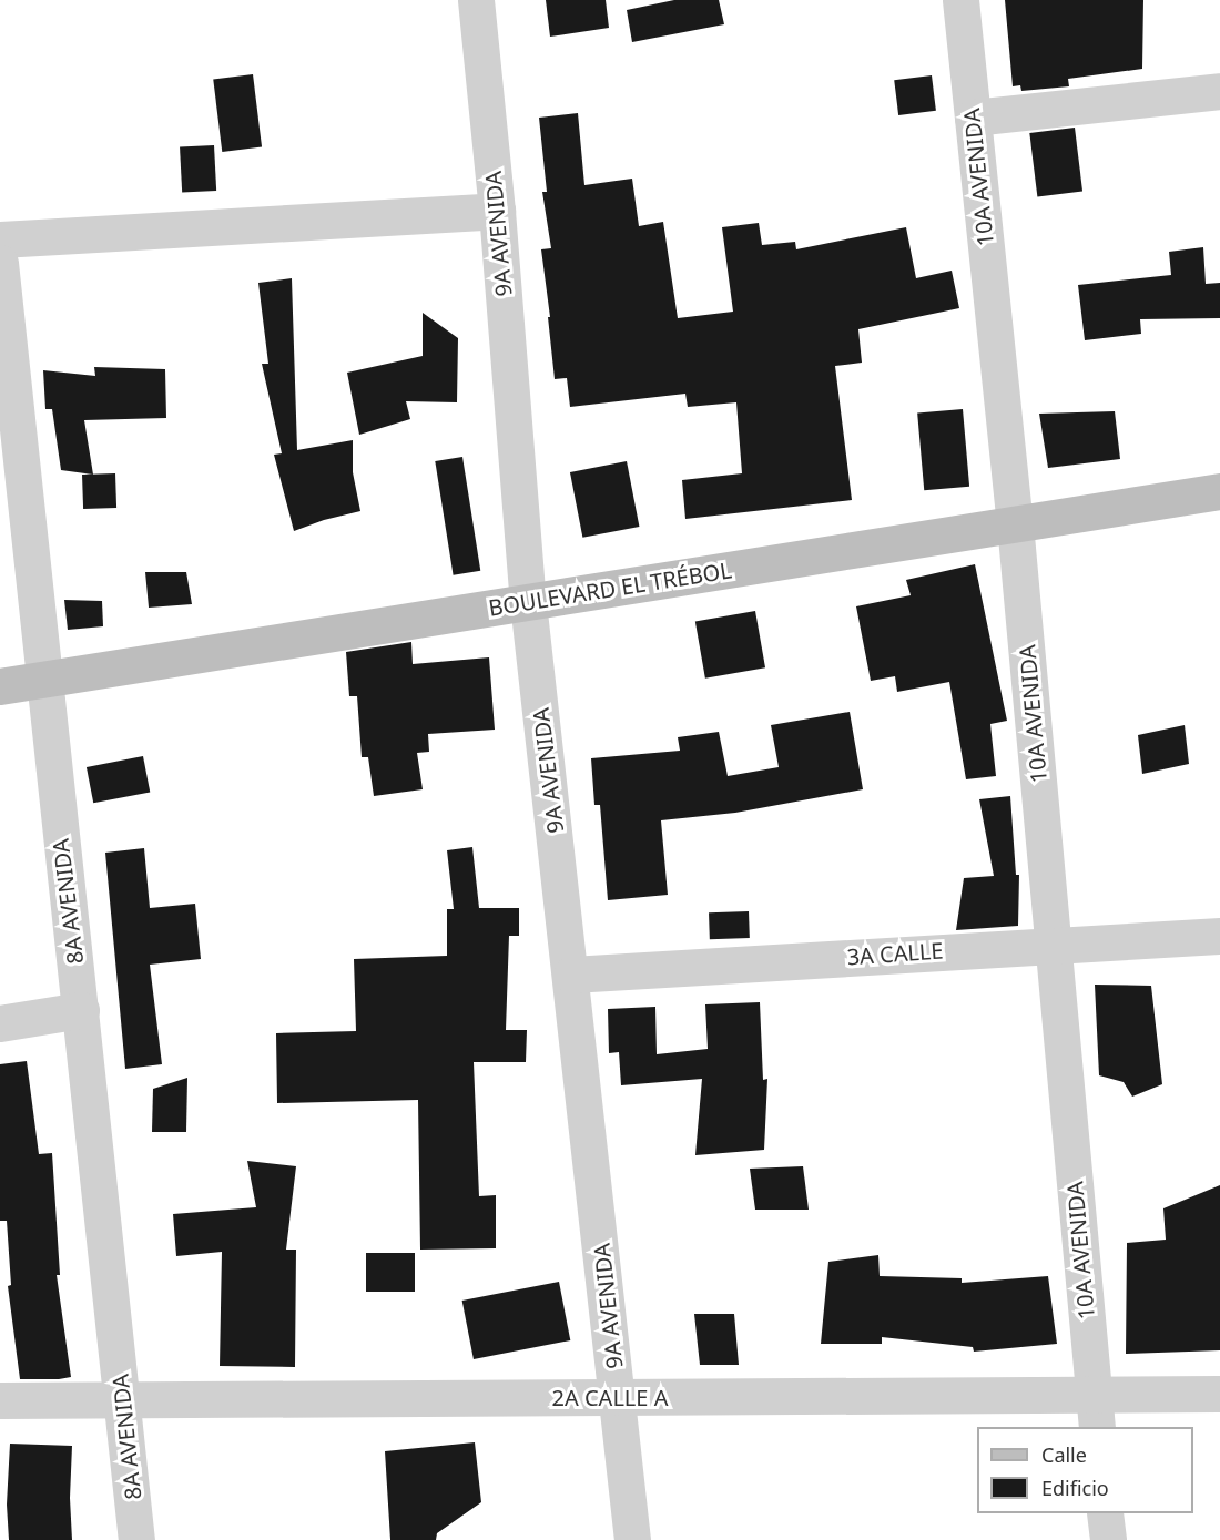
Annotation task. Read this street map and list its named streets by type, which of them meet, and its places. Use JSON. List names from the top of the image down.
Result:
{
  "streets": {
    "main road": ["BOULEVARD EL TRÉBOL"],
    "street": [
      "10A AVENIDA",
      "9A AVENIDA",
      "8A AVENIDA",
      "3A CALLE",
      "2A CALLE A"
    ]
  },
  "crossings": [
    ["10A AVENIDA", "BOULEVARD EL TRÉBOL"],
    ["10A AVENIDA", "3A CALLE"],
    ["10A AVENIDA", "2A CALLE A"],
    ["9A AVENIDA", "BOULEVARD EL TRÉBOL"],
    ["9A AVENIDA", "3A CALLE"],
    ["9A AVENIDA", "2A CALLE A"],
    ["BOULEVARD EL TRÉBOL", "8A AVENIDA"],
    ["8A AVENIDA", "2A CALLE A"]
  ],
  "legend": ["Calle", "Edificio"]
}
